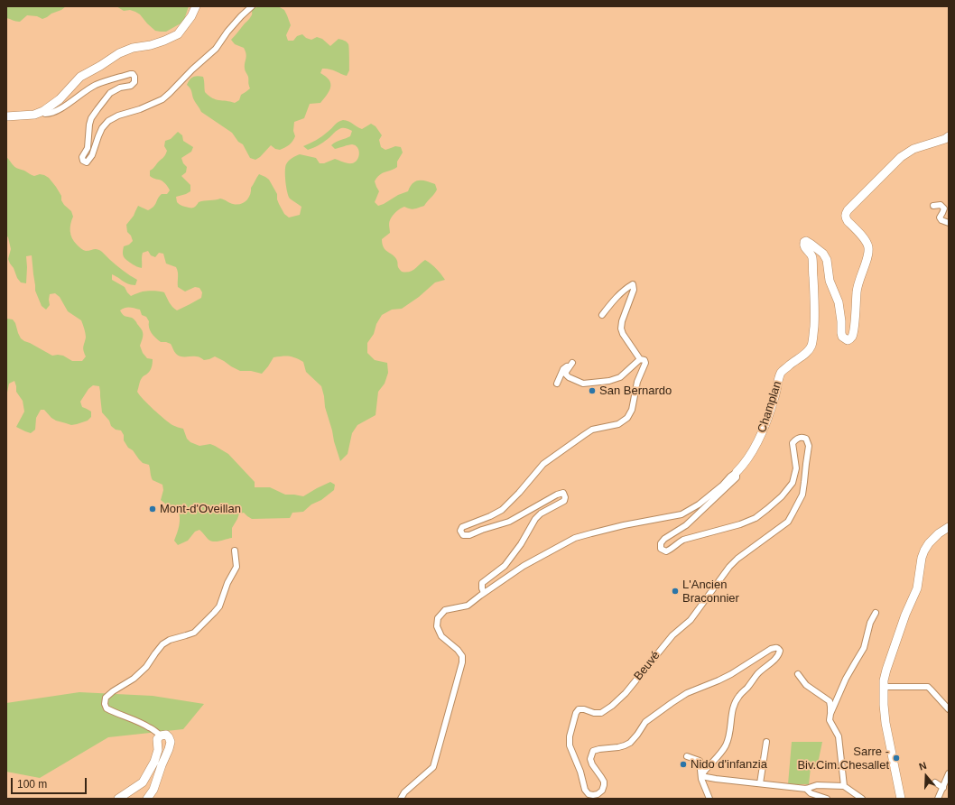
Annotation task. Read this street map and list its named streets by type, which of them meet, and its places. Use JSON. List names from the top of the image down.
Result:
{
  "streets": {
    "street": ["Champlan", "Beuvé"]
  },
  "crossings": [
    ["Champlan", "Beuvé"]
  ],
  "places": [
    "San Bernardo",
    "Mont-d'Oveillan",
    "L'Ancien Braconnier",
    "Sarre - Biv.Cim.Chesallet",
    "Nido d'infanzia"
  ],
  "scale_bar": "100 m",
  "north": "top"
}
